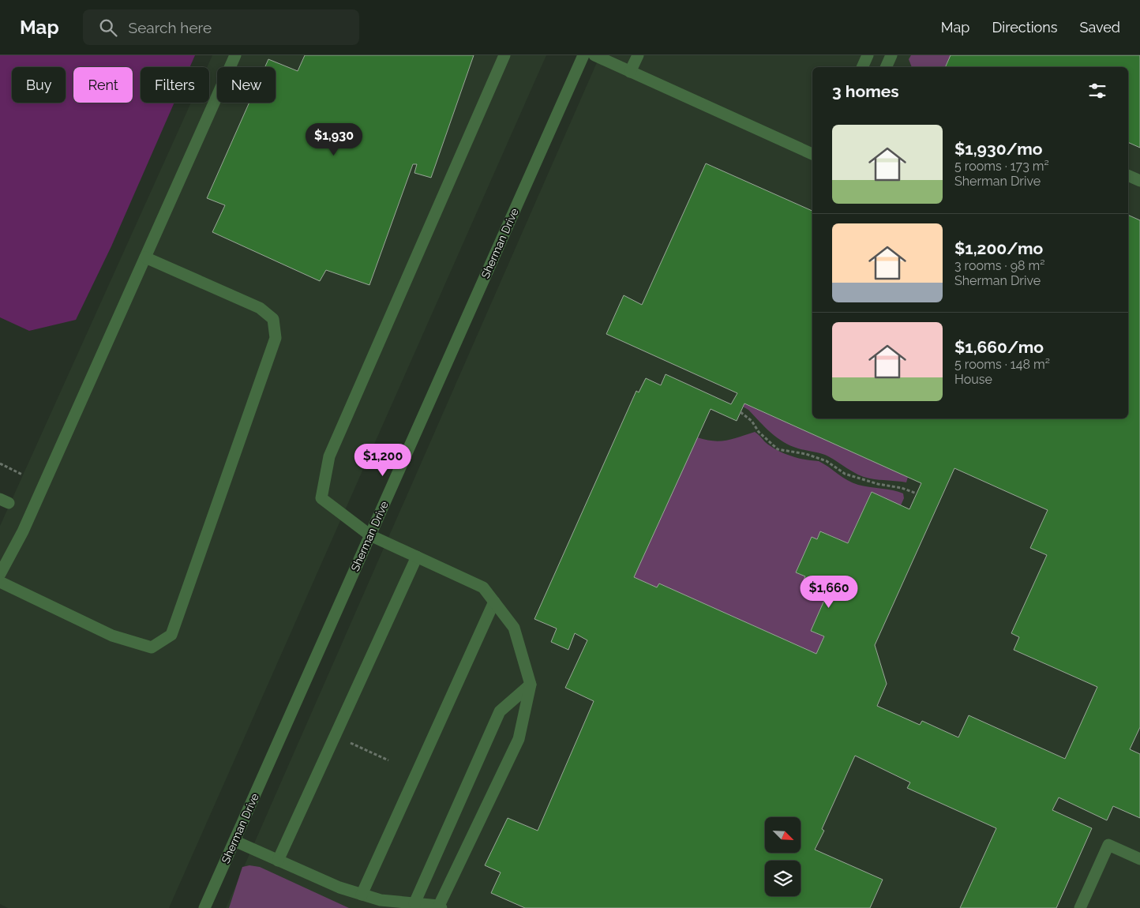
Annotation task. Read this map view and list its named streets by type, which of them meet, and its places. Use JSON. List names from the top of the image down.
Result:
{
  "streets": {
    "street": ["Sherman Drive"]
  },
  "north": "bottom right",
  "page": {
    "header": "Map",
    "search": "Search here",
    "nav": ["Map", "Directions", "Saved"],
    "chip": [
      "Buy",
      "Rent",
      "Filters",
      "New"
    ],
    "heading": "3 homes",
    "list": [
      {
        "name": "$1,930/mo",
        "note": "5 rooms · 173 m² · Sherman Drive"
      },
      {
        "name": "$1,200/mo",
        "note": "3 rooms · 98 m² · Sherman Drive"
      },
      {
        "name": "$1,660/mo",
        "note": "5 rooms · 148 m² · House"
      }
    ],
    "price": ["$1,930", "$1,200", "$1,660"]
  }
}
